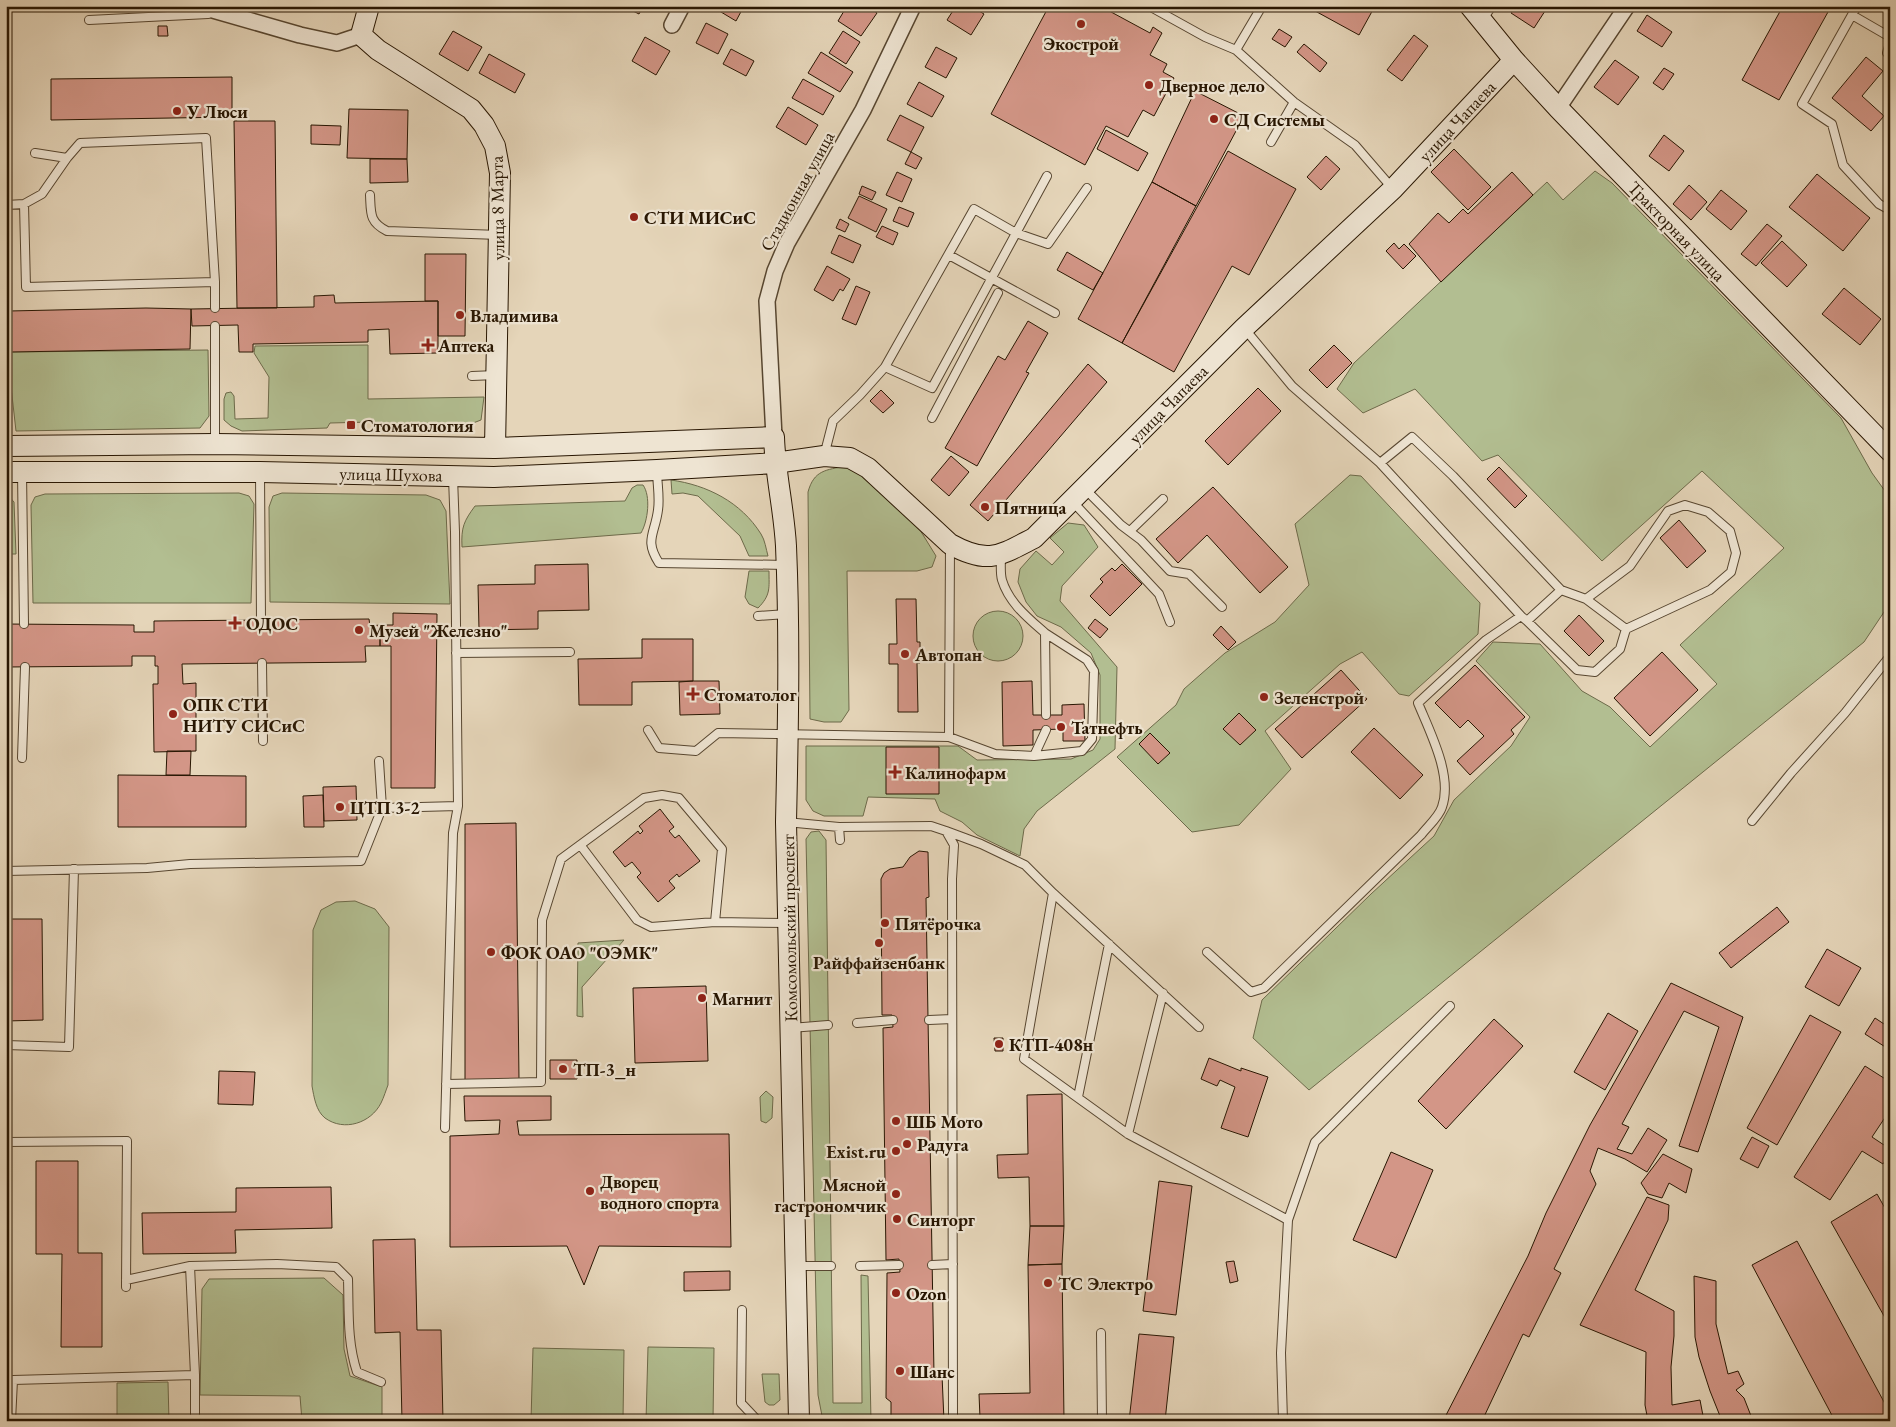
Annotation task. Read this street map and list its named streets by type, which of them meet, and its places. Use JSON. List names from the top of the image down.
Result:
{
  "streets": {
    "main road": [
      "улица Чапаева",
      "улица 8 Марта",
      "Тракторная улица",
      "улица Шухова",
      "Комсомольский проспект"
    ],
    "street": ["Стадионная улица"]
  },
  "crossings": [
    ["улица Чапаева", "Тракторная улица"],
    ["улица Чапаева", "улица Шухова"],
    ["улица Чапаева", "Комсомольский проспект"],
    ["Стадионная улица", "улица Шухова"],
    ["Стадионная улица", "Комсомольский проспект"],
    ["улица 8 Марта", "улица Шухова"],
    ["улица Шухова", "Комсомольский проспект"]
  ],
  "places": {
    "other": [
      "Экострой",
      "Дверное дело",
      "У Люси",
      "СД Системы",
      "СТИ МИСиС",
      "Владимива",
      "Пятница",
      "Музей \"Железно\"",
      "Автопан",
      "Зеленстрой",
      "ОПК СТИ НИТУ СИСиС",
      "Татнефть",
      "ЦТП 3-2",
      "Пятёрочка",
      "Райффайзенбанк",
      "ФОК ОАО \"ОЭМК\"",
      "Магнит",
      "КТП-408н",
      "ТП-3_н",
      "ШБ Мото",
      "Радуга",
      "Exist.ru",
      "Дворец водного спорта",
      "Мясной гастрономчик",
      "Синторг",
      "ТС Электро",
      "Ozon",
      "Шанс"
    ],
    "health": [
      "Аптека",
      "ОДОС",
      "Стоматолог",
      "Калинофарм"
    ],
    "transit": ["Стоматология"]
  }
}
